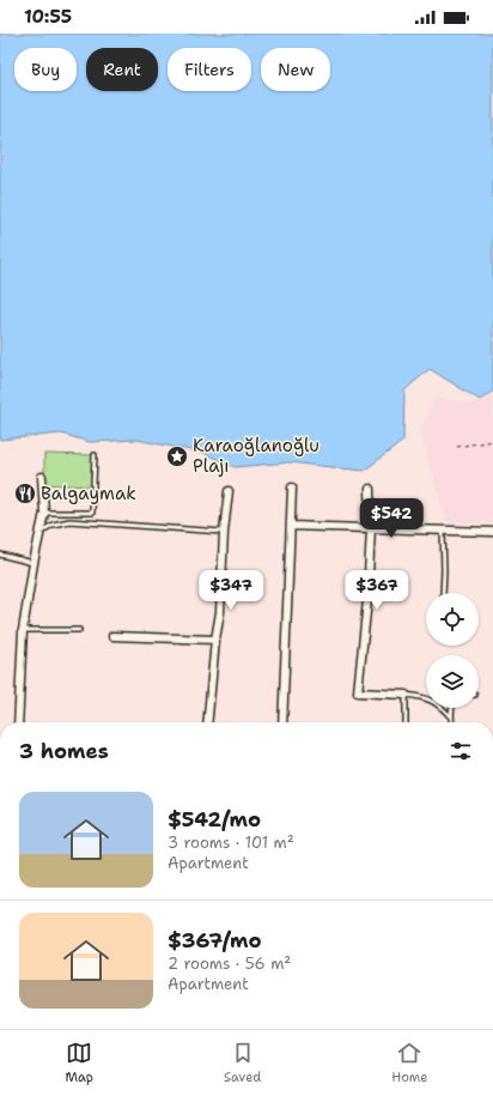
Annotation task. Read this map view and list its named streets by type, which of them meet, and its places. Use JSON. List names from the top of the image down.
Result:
{
  "places": {
    "place": ["Karaoğlanoğlu Plajı"],
    "restaurant": ["Balgaymak"]
  },
  "page": {
    "status": "10:55",
    "chip": [
      "Buy",
      "Rent",
      "Filters",
      "New"
    ],
    "price": ["$542", "$347", "$367"],
    "heading": "3 homes",
    "list": [
      {
        "name": "$542/mo",
        "note": "3 rooms · 101 m² · Apartment"
      },
      {
        "name": "$367/mo",
        "note": "2 rooms · 56 m² · Apartment"
      }
    ],
    "tabs": ["Map", "Saved", "Home"]
  }
}
